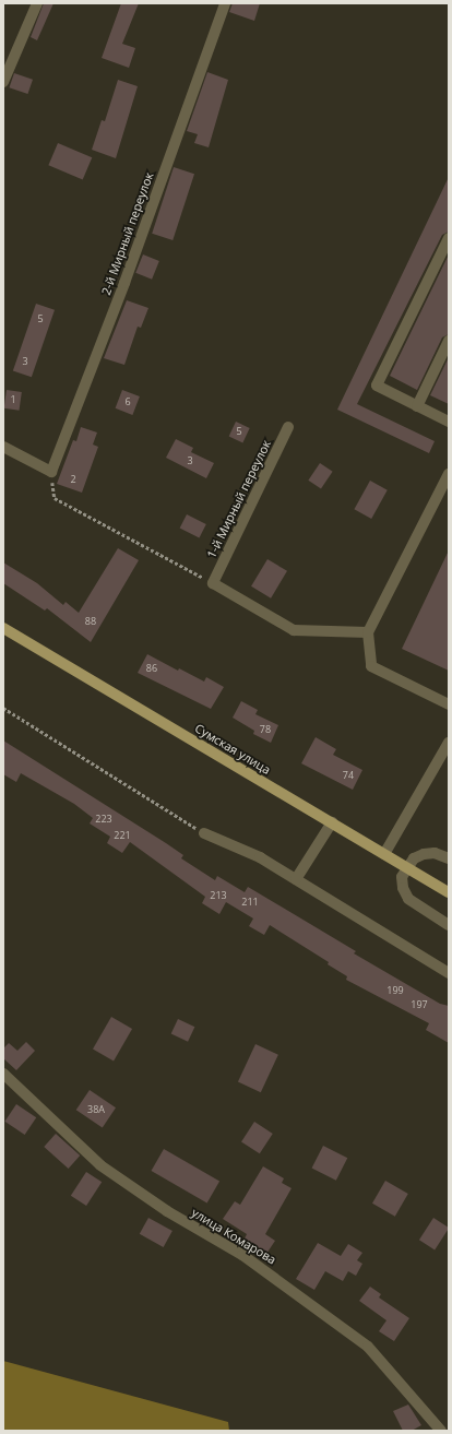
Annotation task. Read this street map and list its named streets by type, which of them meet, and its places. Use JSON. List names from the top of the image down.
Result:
{
  "streets": {
    "main road": ["Сумская улица"],
    "street": ["2-й Мирный переулок", "1-й Мирный переулок", "улица Комарова"]
  },
  "house_numbers": [
    "5",
    "3",
    "1",
    "6",
    "5",
    "3",
    "2",
    "88",
    "86",
    "78",
    "74",
    "223",
    "221",
    "213",
    "211",
    "199",
    "197",
    "38А"
  ]
}
